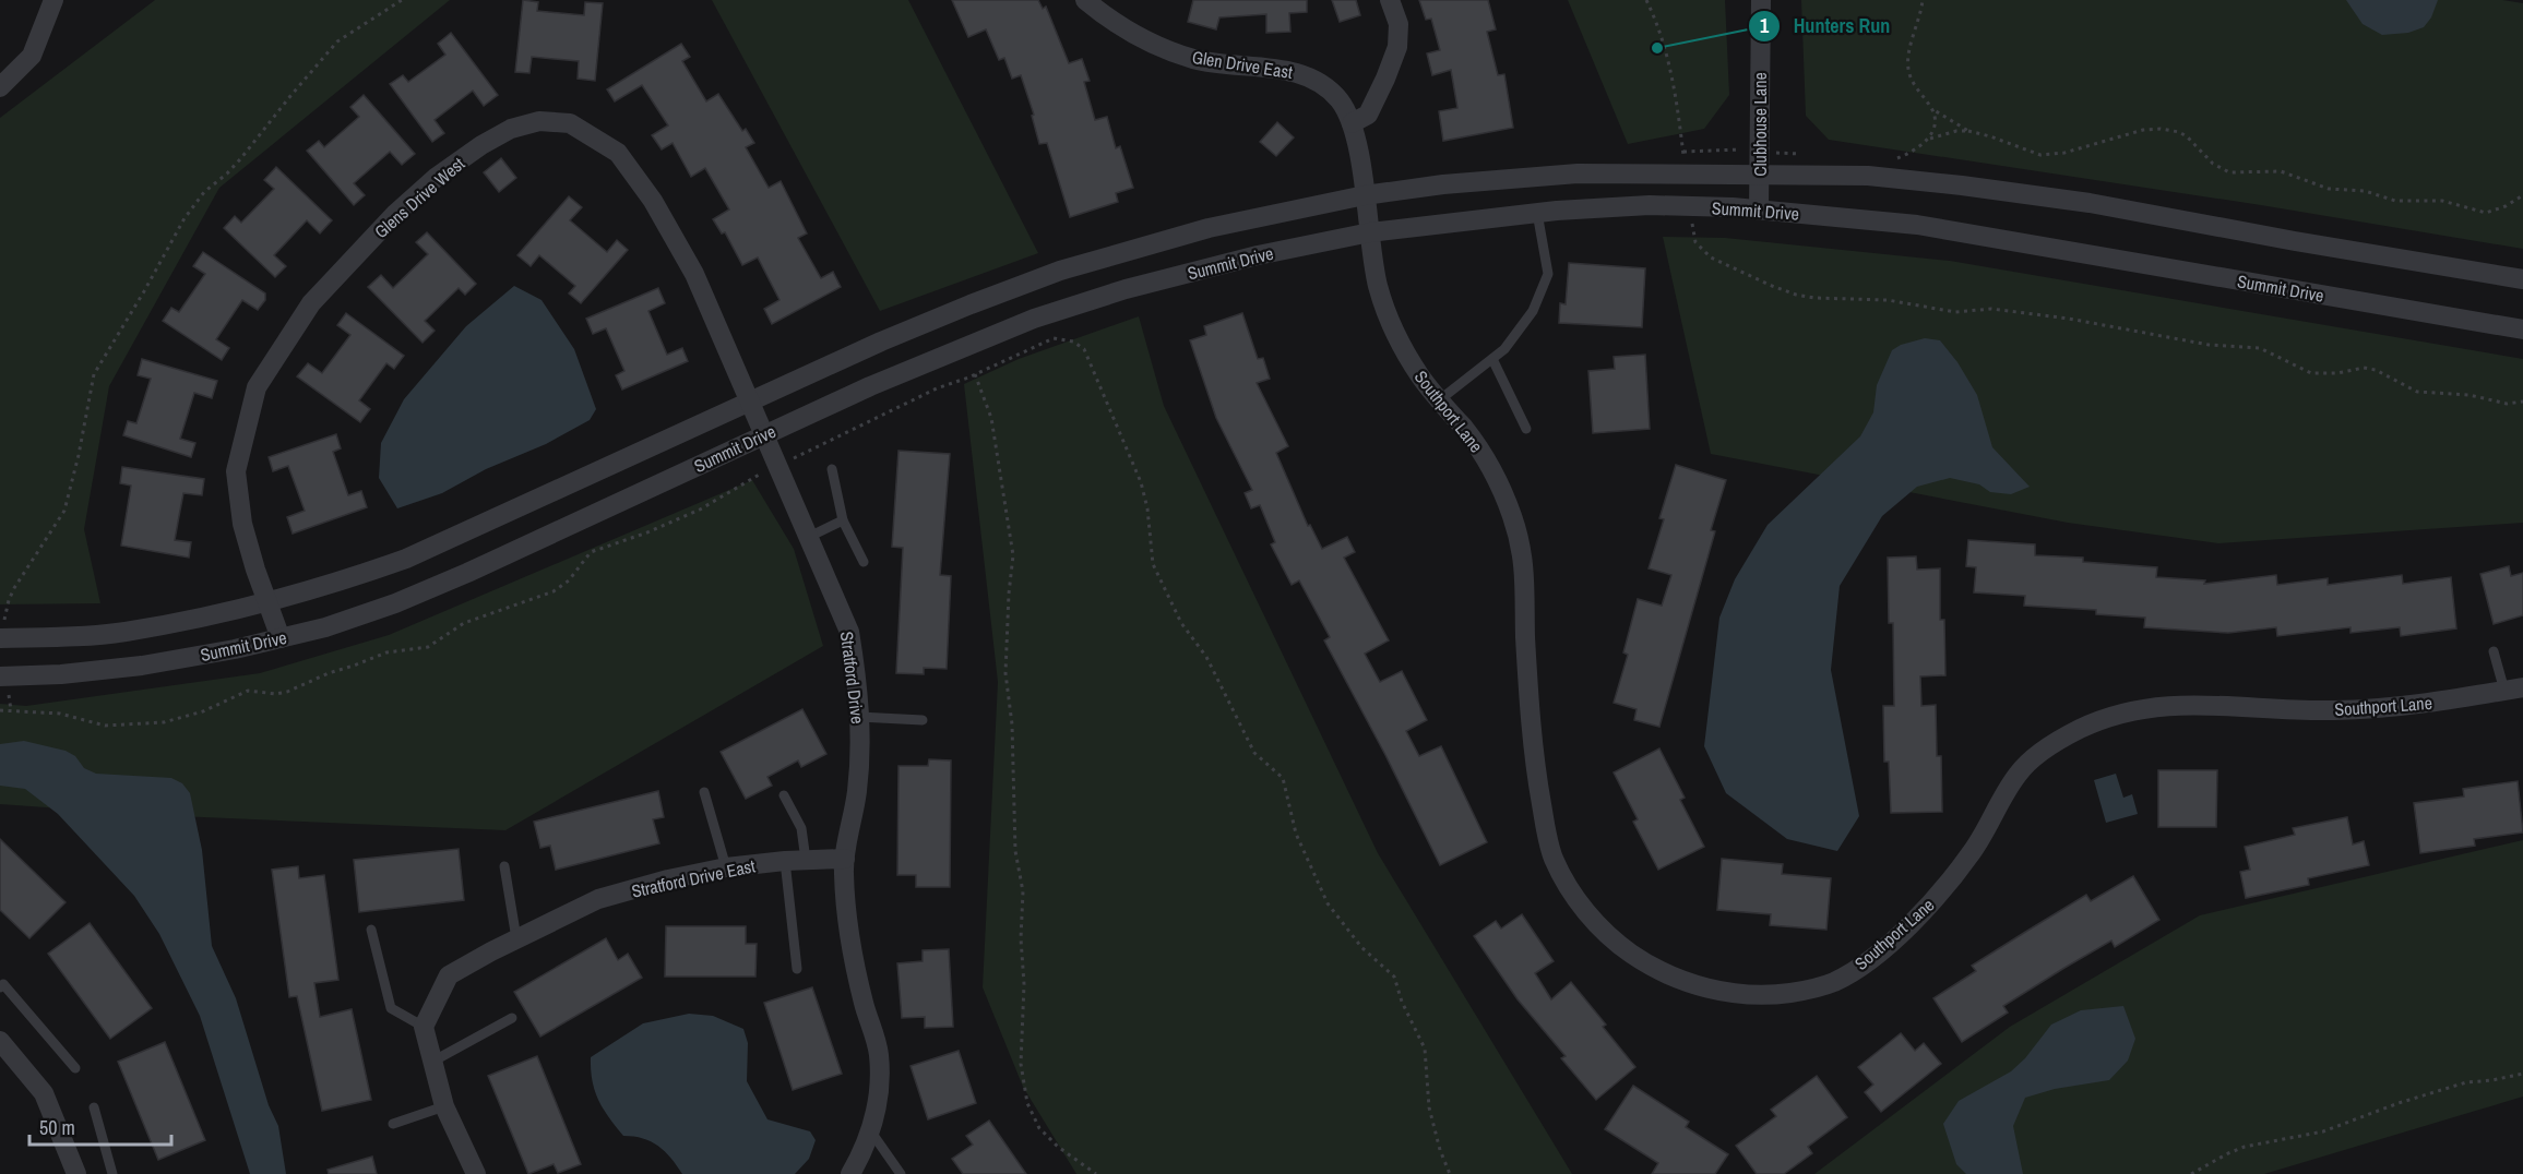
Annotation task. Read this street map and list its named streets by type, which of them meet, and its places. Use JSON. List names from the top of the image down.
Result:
{
  "streets": {
    "street": [
      "Glen Drive East",
      "Clubhouse Lane",
      "Glens Drive West",
      "Summit Drive",
      "Southport Lane",
      "Stratford Drive",
      "Stratford Drive East"
    ]
  },
  "crossings": [
    ["Glen Drive East", "Summit Drive"],
    ["Glen Drive East", "Southport Lane"],
    ["Clubhouse Lane", "Summit Drive"],
    ["Glens Drive West", "Summit Drive"],
    ["Glens Drive West", "Stratford Drive"],
    ["Summit Drive", "Southport Lane"],
    ["Summit Drive", "Stratford Drive"],
    ["Stratford Drive", "Stratford Drive East"]
  ],
  "places": ["Hunters Run"],
  "scale_bar": "50 m"
}
